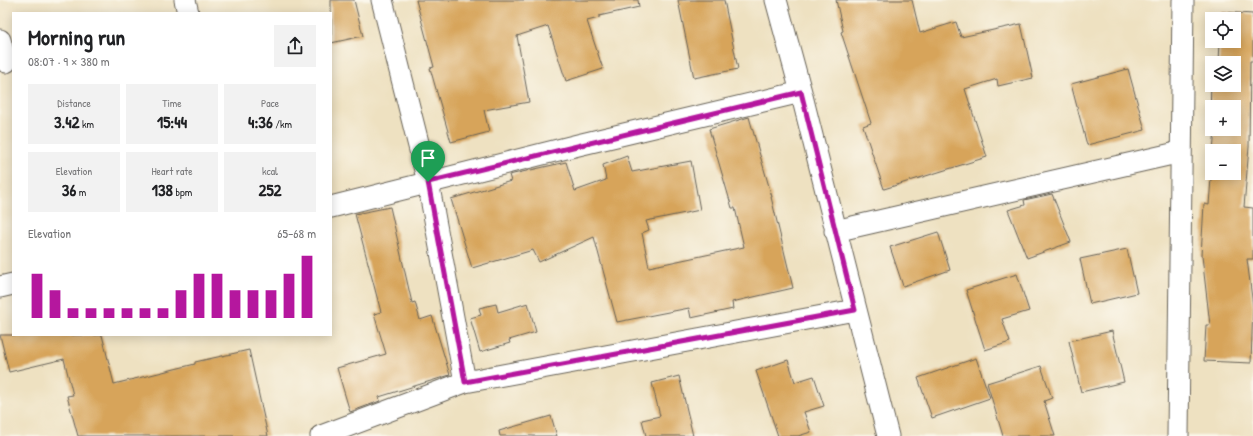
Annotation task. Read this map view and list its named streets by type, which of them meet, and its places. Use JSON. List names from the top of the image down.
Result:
{
  "page": {
    "map_buttons": ["+", "−"],
    "heading": ["Morning run", "08:07 · 9 × 380 m"],
    "stats": [
      ["Distance", "3.42 km"],
      ["Time", "15:44"],
      ["Pace", "4:36 /km"],
      ["Elevation", "36 m"],
      ["Heart rate", "138 bpm"],
      ["kcal", "252"]
    ],
    "chart": ["Elevation", "65–68 m"]
  }
}
